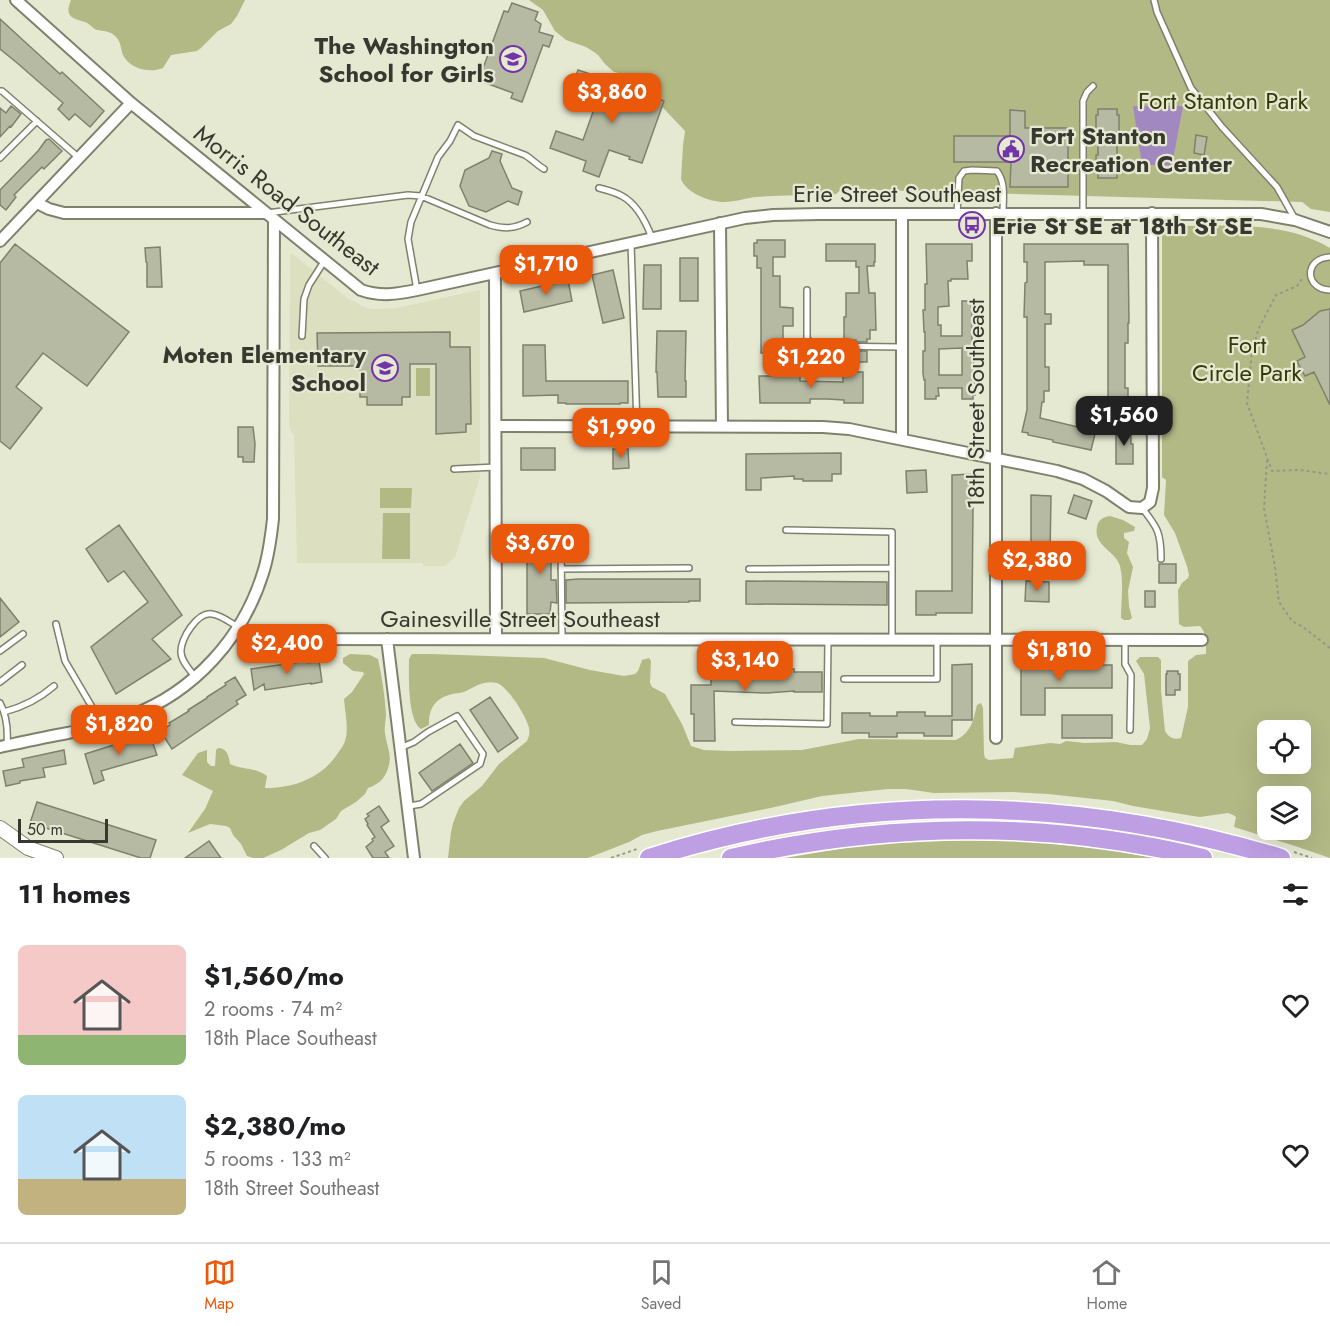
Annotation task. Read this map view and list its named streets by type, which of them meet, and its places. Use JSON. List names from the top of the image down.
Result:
{
  "streets": {
    "street": [
      "Erie Street Southeast",
      "Morris Road Southeast",
      "18th Street Southeast",
      "Gainesville Street Southeast"
    ]
  },
  "crossings": [
    ["Erie Street Southeast", "Morris Road Southeast"],
    ["Erie Street Southeast", "18th Street Southeast"],
    ["18th Street Southeast", "Gainesville Street Southeast"]
  ],
  "parks": ["Fort Stanton Park", "Fort Circle Park"],
  "places": {
    "school or university": ["The Washington School for Girls", "Moten Elementary School"],
    "public building": ["Fort Stanton Recreation Center"],
    "bus stop": ["Erie St SE at 18th St SE"]
  },
  "scale_bar": "50 m",
  "page": {
    "price": [
      "$3,860",
      "$1,710",
      "$1,220",
      "$1,560",
      "$1,990",
      "$3,670",
      "$2,380",
      "$2,400",
      "$1,810",
      "$3,140",
      "$1,820"
    ],
    "scale": "50 m",
    "heading": "11 homes",
    "list": [
      {
        "name": "$1,560/mo",
        "note": "2 rooms · 74 m² · 18th Place Southeast"
      },
      {
        "name": "$2,380/mo",
        "note": "5 rooms · 133 m² · 18th Street Southeast"
      }
    ],
    "tabs": ["Map", "Saved", "Home"]
  }
}
